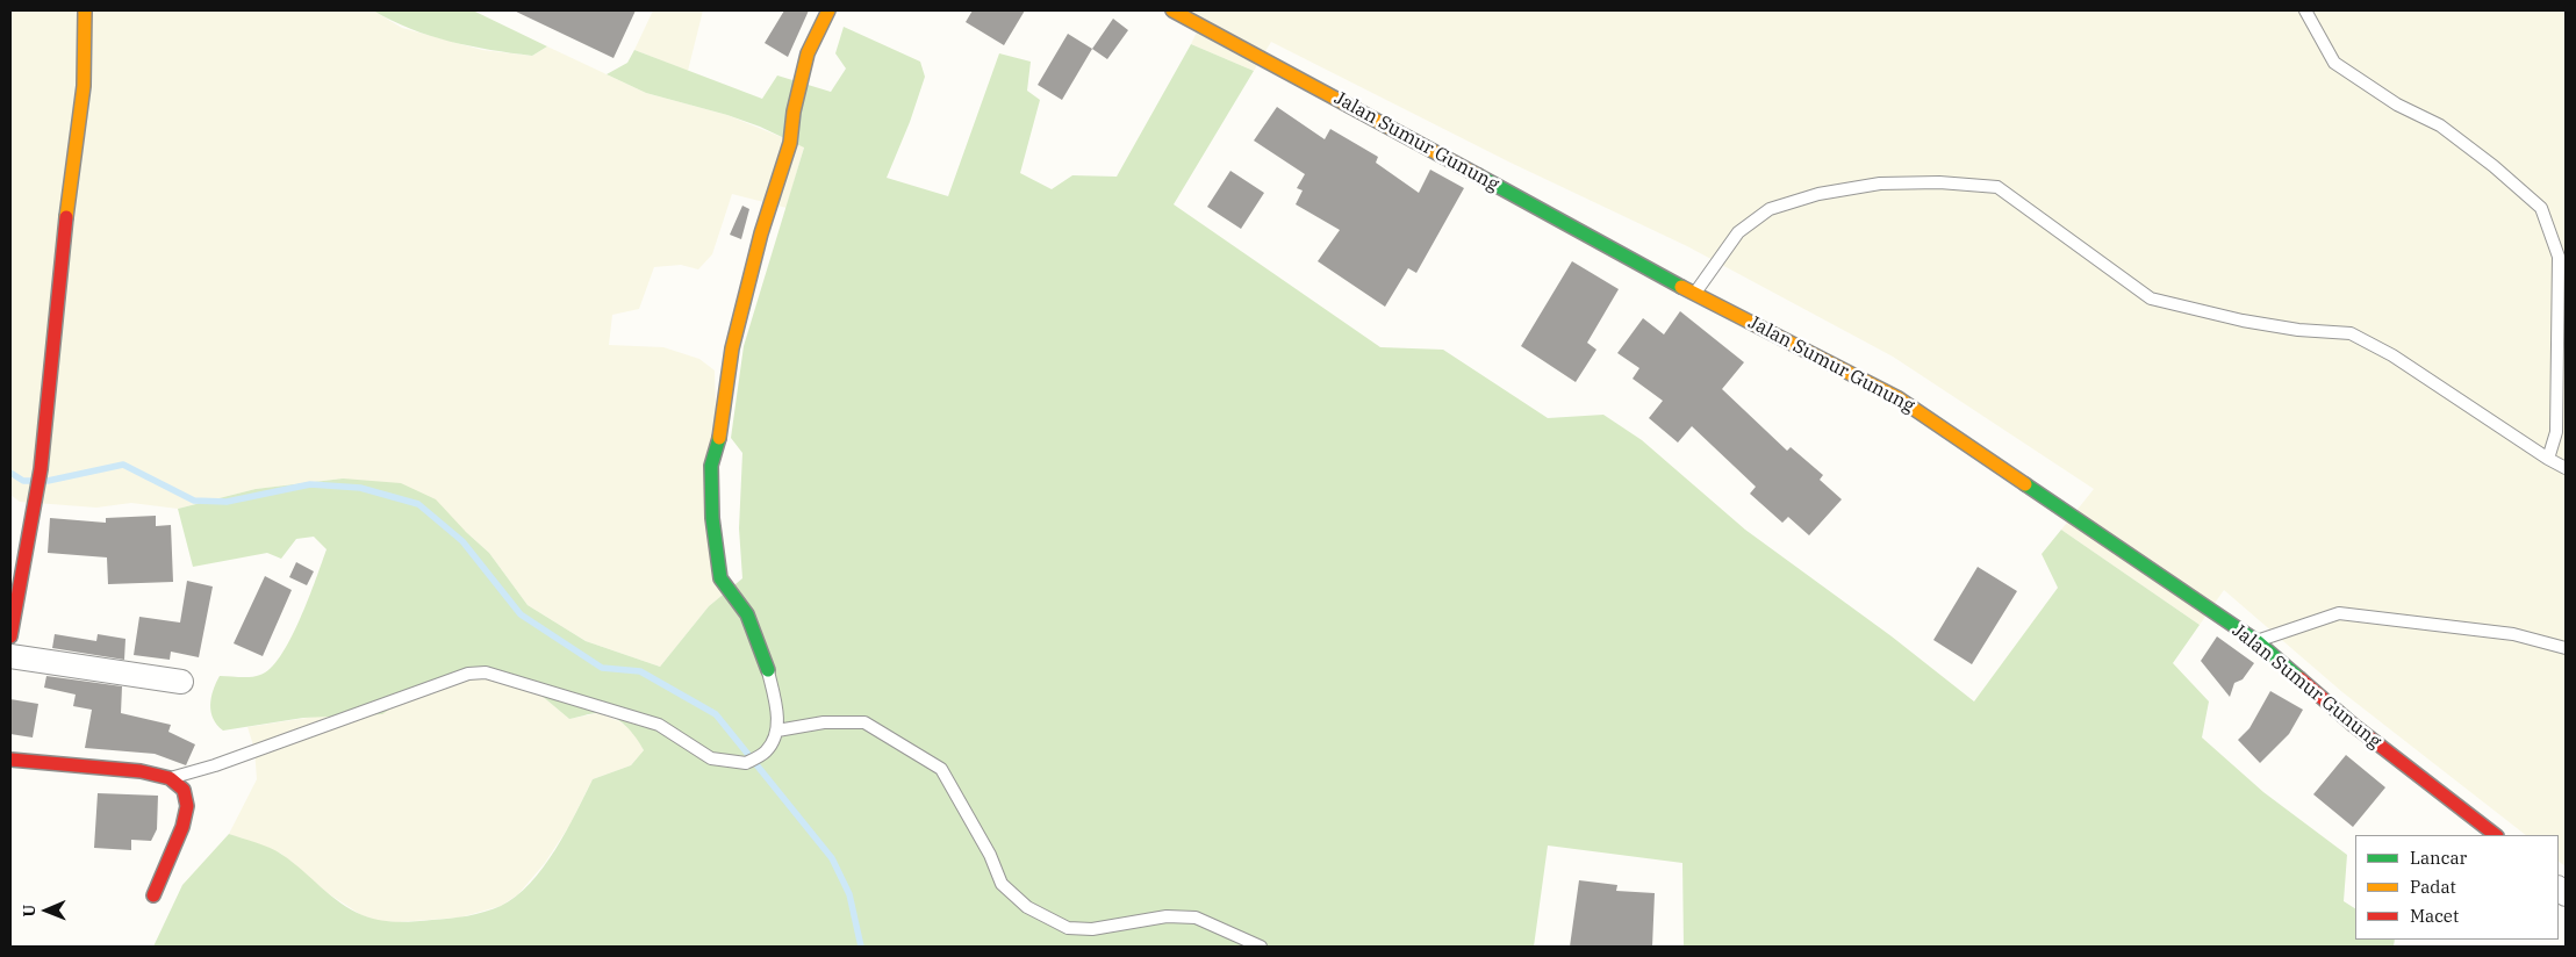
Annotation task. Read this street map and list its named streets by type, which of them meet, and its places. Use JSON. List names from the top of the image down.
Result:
{
  "streets": {
    "street": ["Jalan Sumur Gunung"]
  },
  "legend": ["Lancar", "Padat", "Macet"],
  "north": "left"
}
